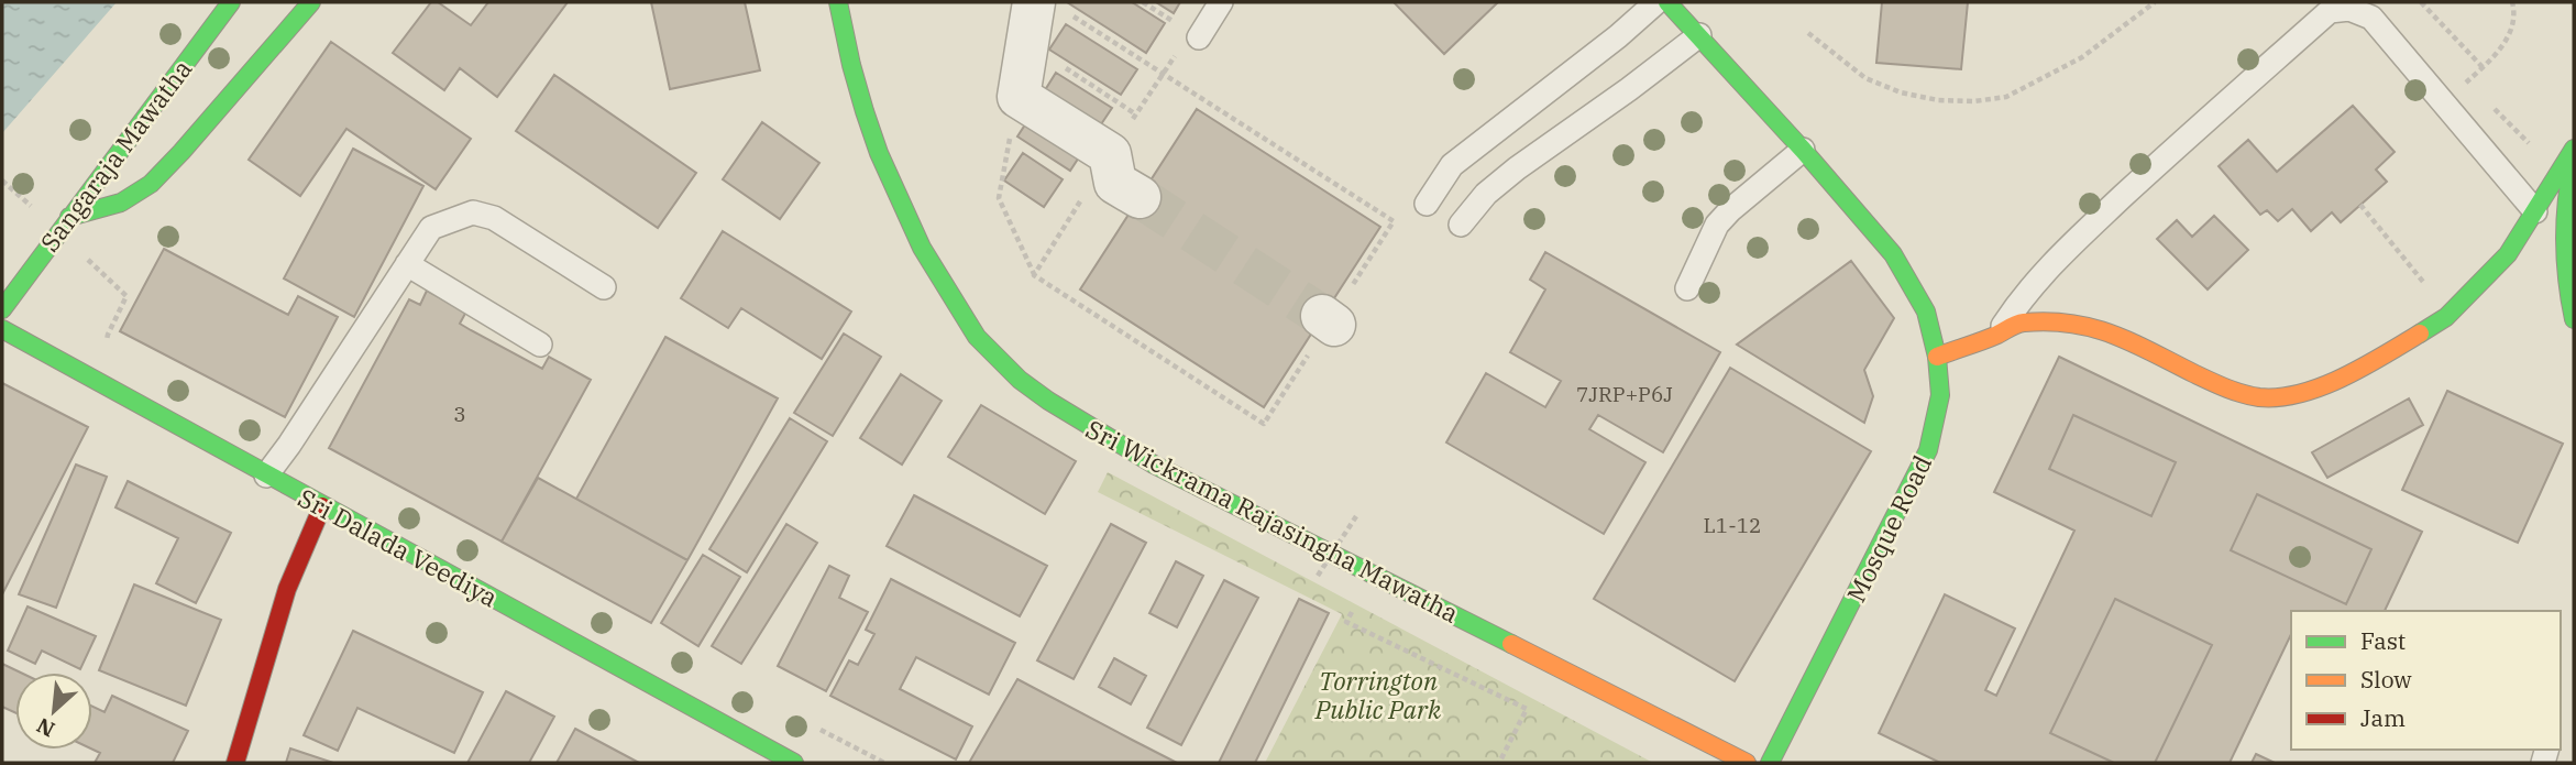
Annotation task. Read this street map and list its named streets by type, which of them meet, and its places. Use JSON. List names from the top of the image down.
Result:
{
  "streets": {
    "main road": [
      "Sangaraja Mawatha",
      "Sri Wickrama Rajasingha Mawatha",
      "Mosque Road",
      "Sri Dalada Veediya"
    ]
  },
  "parks": ["Torrington Public Park"],
  "house_numbers": ["7JRP+P6J", "3", "L1-12"],
  "legend": ["Fast", "Slow", "Jam"],
  "north": "bottom left"
}
